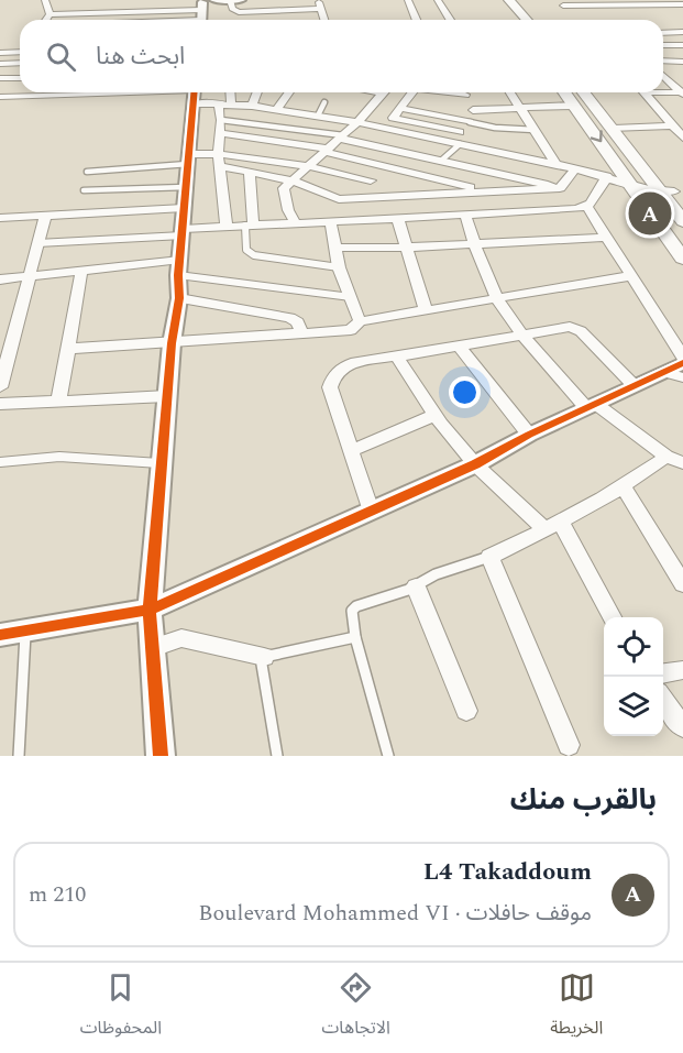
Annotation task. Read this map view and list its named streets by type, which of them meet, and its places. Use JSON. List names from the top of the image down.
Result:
{
  "page": {
    "search": "ابحث هنا",
    "pins": "A",
    "heading": "بالقرب منك",
    "list": [
      {
        "mark": "A",
        "name": "L4 Takaddoum",
        "note": "موقف حافلات · Boulevard Mohammed VI",
        "value": "210 m"
      }
    ],
    "nav": ["الخريطة", "الاتجاهات", "المحفوظات"]
  }
}
